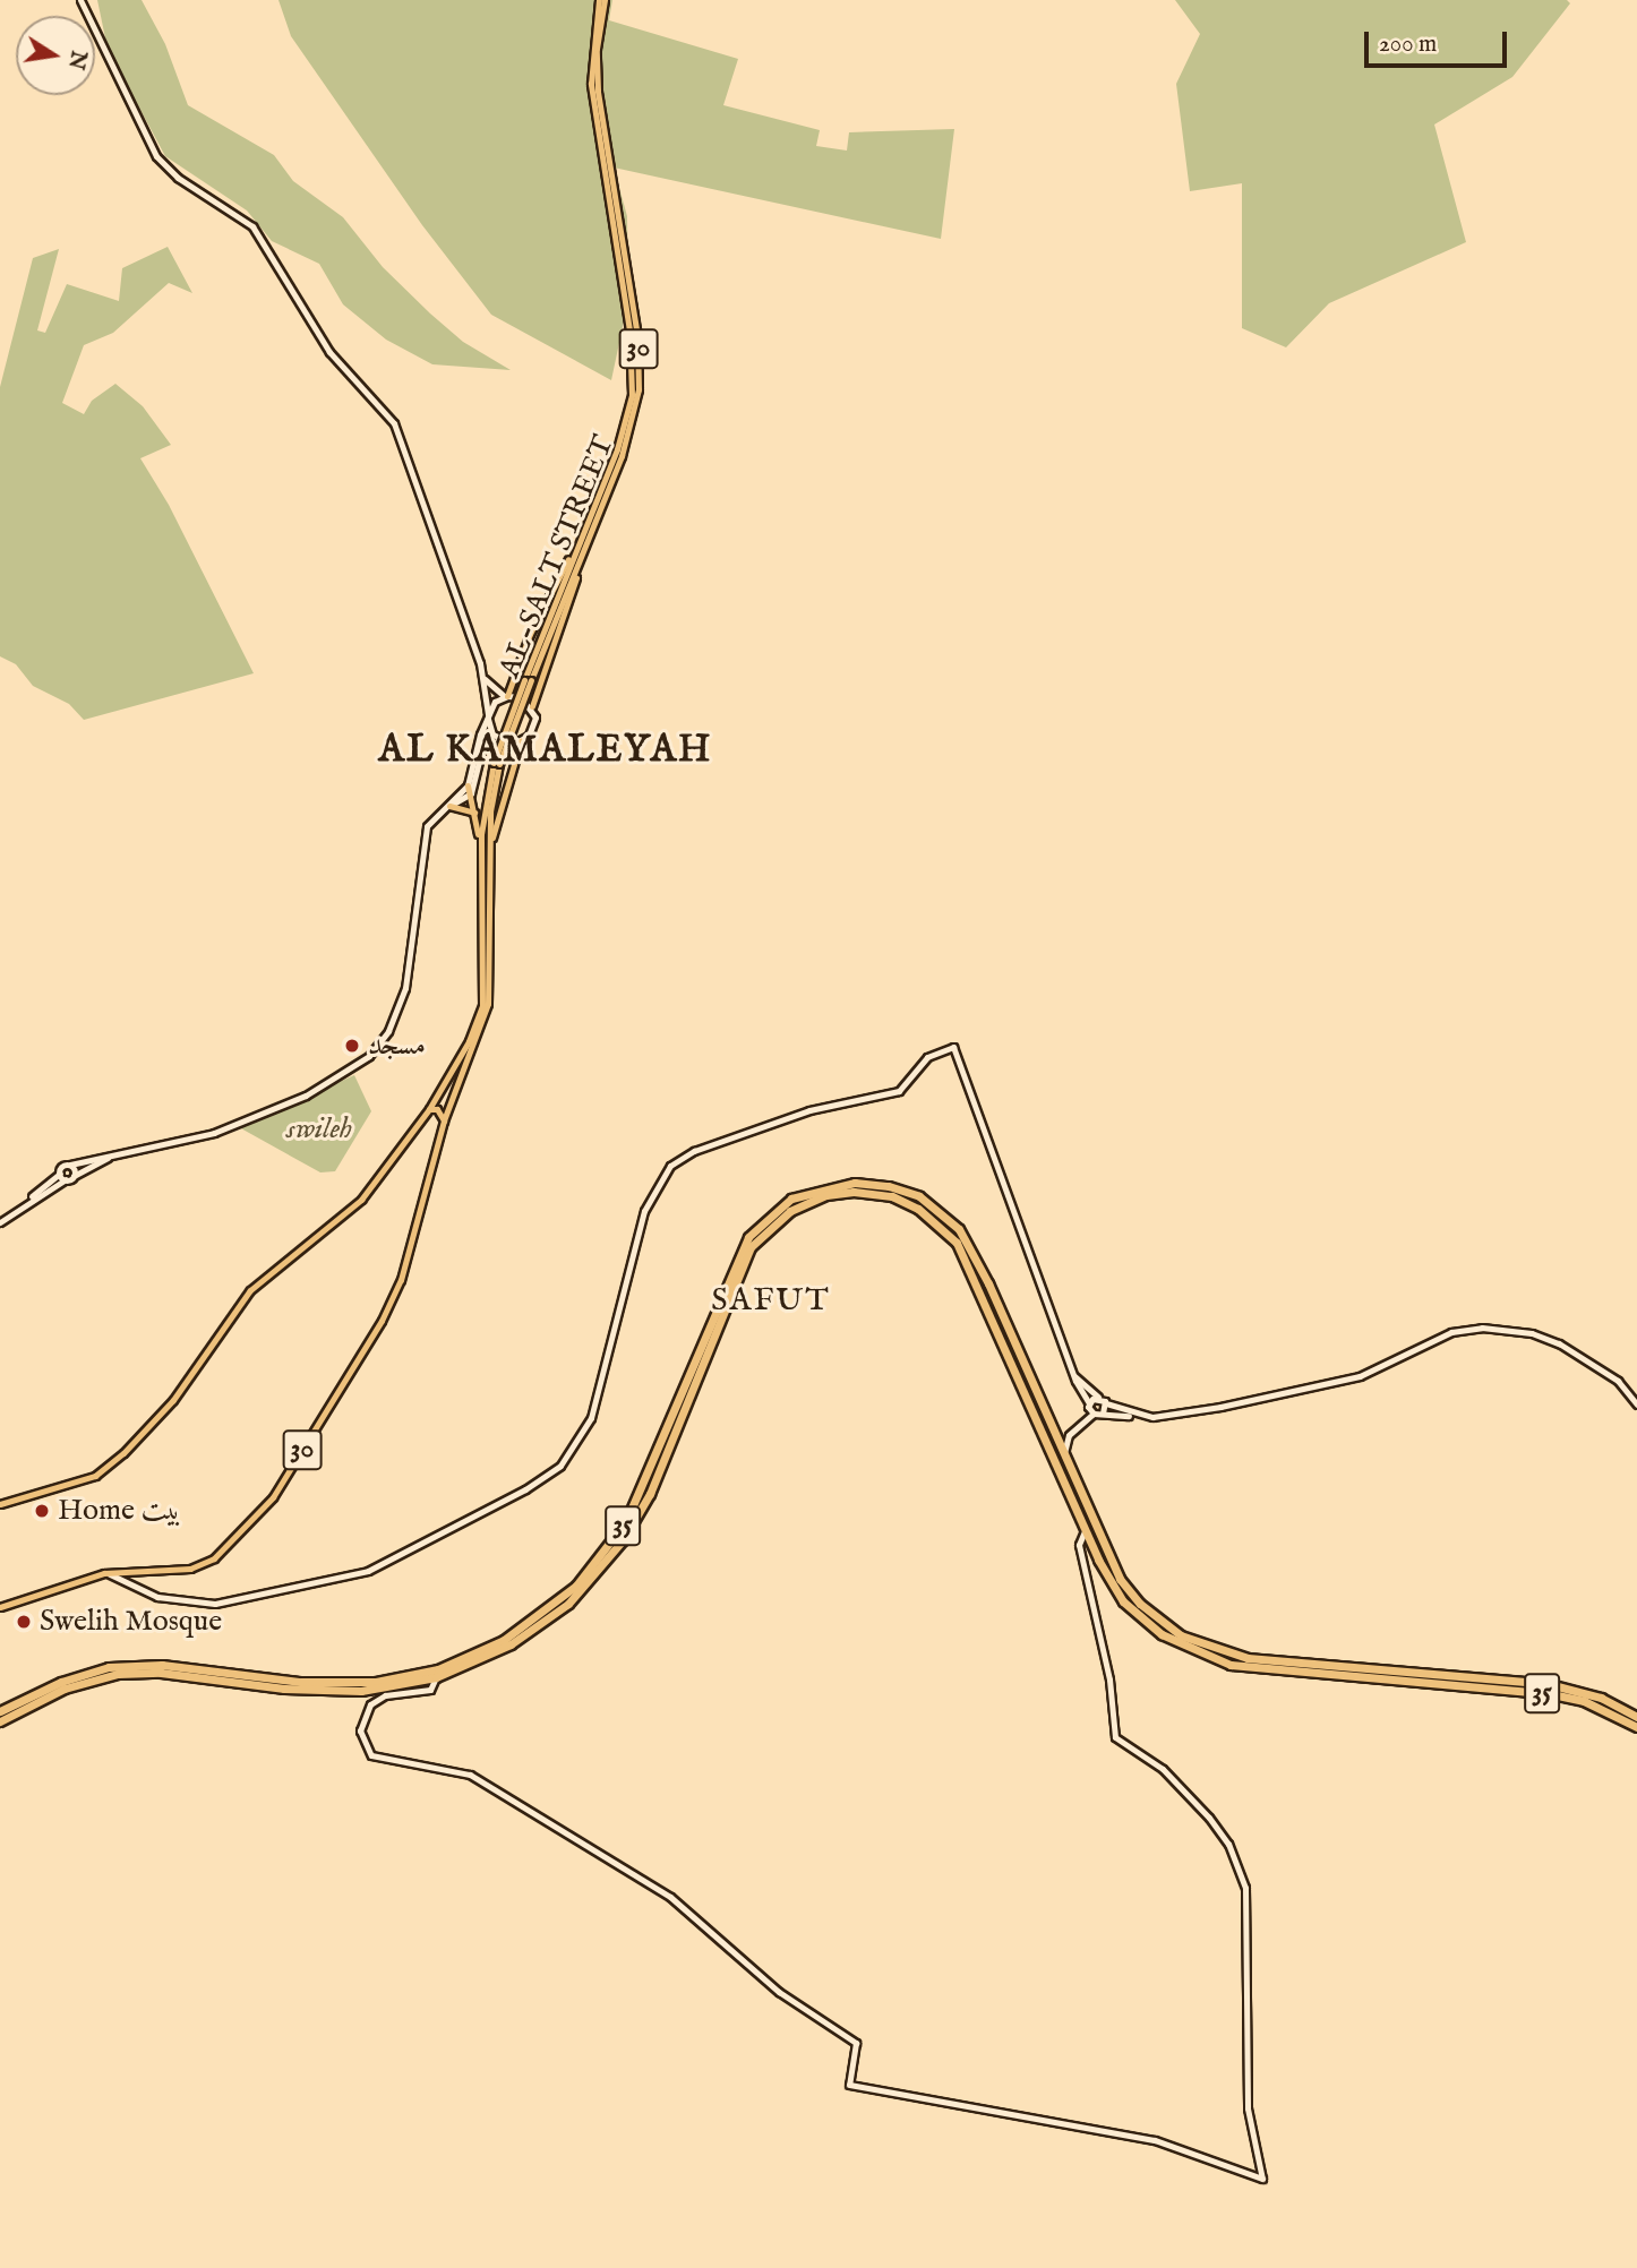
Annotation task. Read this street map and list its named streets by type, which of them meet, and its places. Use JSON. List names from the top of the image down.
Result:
{
  "streets": {
    "highway": ["35"],
    "main road": ["30", "AL-SALT STREET"]
  },
  "crossings": [
    ["30", "AL-SALT STREET"]
  ],
  "districts": ["AL KAMALEYAH", "SAFUT"],
  "parks": ["swileh"],
  "places": ["مسجد", "Home بيت", "Swelih Mosque"],
  "scale_bar": "200 m",
  "north": "right"
}
